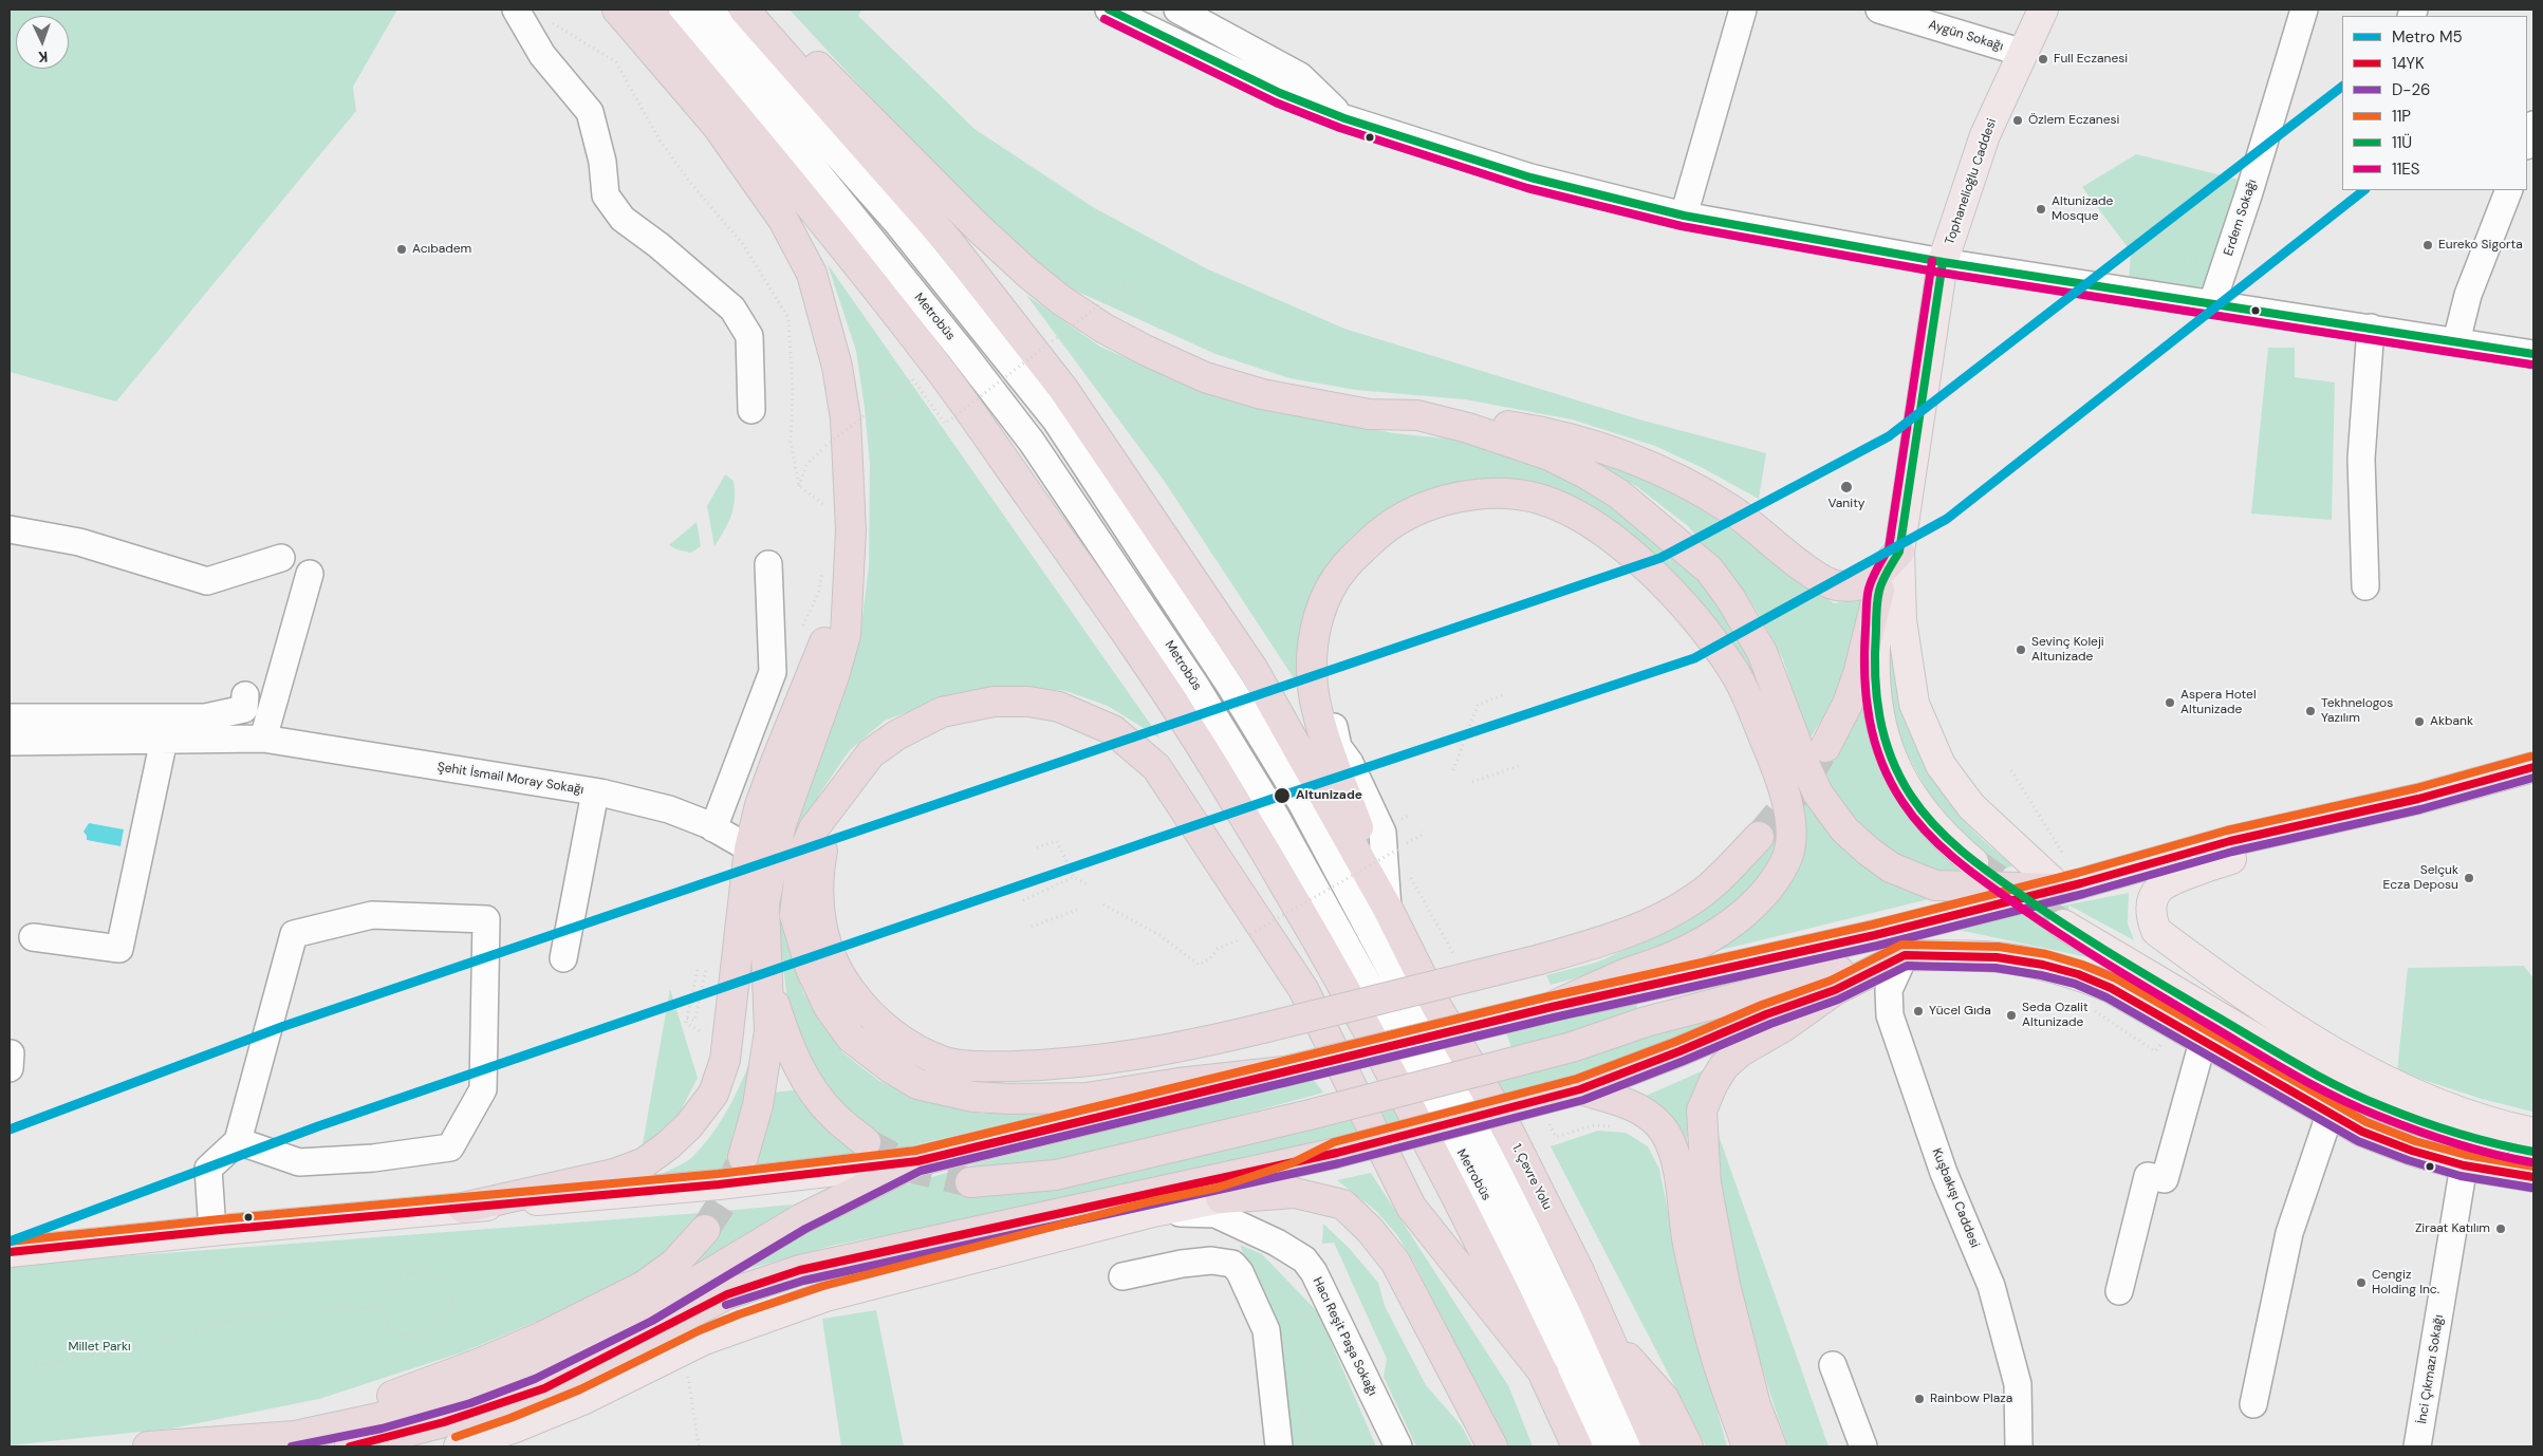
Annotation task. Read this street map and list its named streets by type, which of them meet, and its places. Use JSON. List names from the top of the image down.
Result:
{
  "streets": {
    "highway": ["1. Çevre Yolu"],
    "main road": ["Tophanelioğlu Caddesi"],
    "street": [
      "Aygün Sokağı",
      "Erdem Sokağı",
      "Metrobüs",
      "Şehit İsmail Moray Sokağı",
      "Kuşbakışı Caddesi",
      "Hacı Reşit Paşa Sokağı",
      "İnci Çıkmazı Sokağı"
    ]
  },
  "crossings": [
    ["Aygün Sokağı", "Tophanelioğlu Caddesi"]
  ],
  "parks": ["Millet Parkı"],
  "places": [
    "Full Eczanesi",
    "Özlem Eczanesi",
    "Altunizade Mosque",
    "Eureko Sigorta",
    "Acıbadem",
    "Vanity",
    "Sevinç Koleji Altunizade",
    "Aspera Hotel Altunizade",
    "Tekhnelogos Yazılım",
    "Akbank",
    "Altunizade",
    "Selçuk Ecza Deposu",
    "Yücel Gıda",
    "Seda Ozalit Altunizade",
    "Ziraat Katılım",
    "Cengiz Holding Inc.",
    "Rainbow Plaza"
  ],
  "lines": [
    "transit line 11Ü",
    "transit line 11ES",
    "metro line M5",
    "transit line 11P",
    "transit line 14YK",
    "transit line D-26"
  ],
  "legend": [
    "Metro M5",
    "14YK",
    "D-26",
    "11P",
    "11Ü",
    "11ES"
  ],
  "north": "bottom"
}
